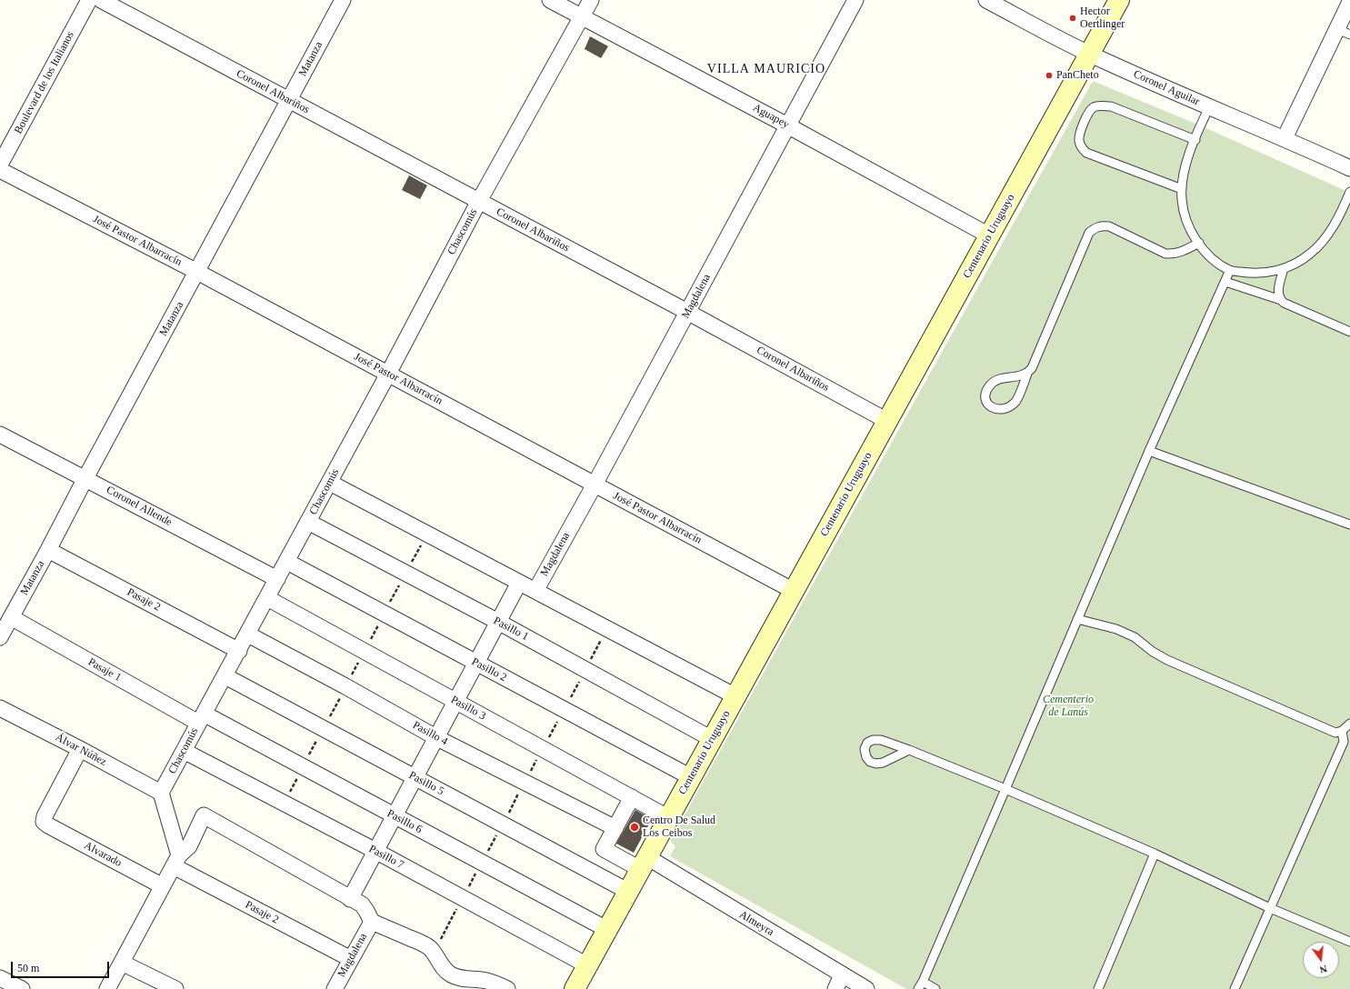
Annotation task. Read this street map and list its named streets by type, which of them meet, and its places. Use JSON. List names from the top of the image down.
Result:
{
  "streets": {
    "main road": ["Centenario Uruguayo"],
    "street": [
      "Matanza",
      "Boulevard de los Italianos",
      "Coronel Aguilar",
      "Coronel Albariños",
      "Aguapey",
      "Chascomús",
      "José Pastor Albarracín",
      "Magdalena",
      "Coronel Allende",
      "Pasaje 2",
      "Pasillo 1",
      "Pasaje 1",
      "Pasillo 2",
      "Pasillo 3",
      "Pasillo 4",
      "Álvar Núñez",
      "Pasillo 5",
      "Pasillo 6",
      "Alvarado",
      "Pasillo 7",
      "Almeyra"
    ]
  },
  "crossings": [
    ["Matanza", "Coronel Albariños"],
    ["Matanza", "José Pastor Albarracín"],
    ["Matanza", "Coronel Allende"],
    ["Matanza", "Pasaje 2"],
    ["Matanza", "Pasaje 1"],
    ["Coronel Aguilar", "Centenario Uruguayo"],
    ["Coronel Albariños", "Chascomús"],
    ["Coronel Albariños", "Centenario Uruguayo"],
    ["Coronel Albariños", "Magdalena"],
    ["Aguapey", "Chascomús"],
    ["Aguapey", "Centenario Uruguayo"],
    ["Aguapey", "Magdalena"],
    ["Chascomús", "José Pastor Albarracín"],
    ["Chascomús", "Coronel Allende"],
    ["Chascomús", "Pasaje 2"],
    ["Chascomús", "Pasillo 1"],
    ["Chascomús", "Pasaje 1"],
    ["Chascomús", "Pasillo 2"],
    ["Chascomús", "Pasillo 3"],
    ["Chascomús", "Pasillo 4"],
    ["Chascomús", "Álvar Núñez"],
    ["Chascomús", "Pasillo 5"],
    ["Chascomús", "Pasillo 6"],
    ["Chascomús", "Pasillo 7"],
    ["Centenario Uruguayo", "José Pastor Albarracín"],
    ["Centenario Uruguayo", "Pasillo 1"],
    ["Centenario Uruguayo", "Pasillo 2"],
    ["Centenario Uruguayo", "Pasillo 3"],
    ["Centenario Uruguayo", "Pasillo 5"],
    ["Centenario Uruguayo", "Pasillo 6"],
    ["Centenario Uruguayo", "Pasillo 7"],
    ["Centenario Uruguayo", "Almeyra"],
    ["José Pastor Albarracín", "Magdalena"],
    ["Magdalena", "Pasaje 2"],
    ["Pasaje 1", "Pasillo 6"],
    ["Pasillo 4", "Almeyra"],
    ["Álvar Núñez", "Alvarado"]
  ],
  "districts": ["VILLA MAURICIO"],
  "parks": ["Cementerio de Lanús"],
  "places": ["Hector Oertlinger", "PanCheto", "Centro De Salud Los Ceibos"],
  "scale_bar": "50 m",
  "north": "bottom"
}
